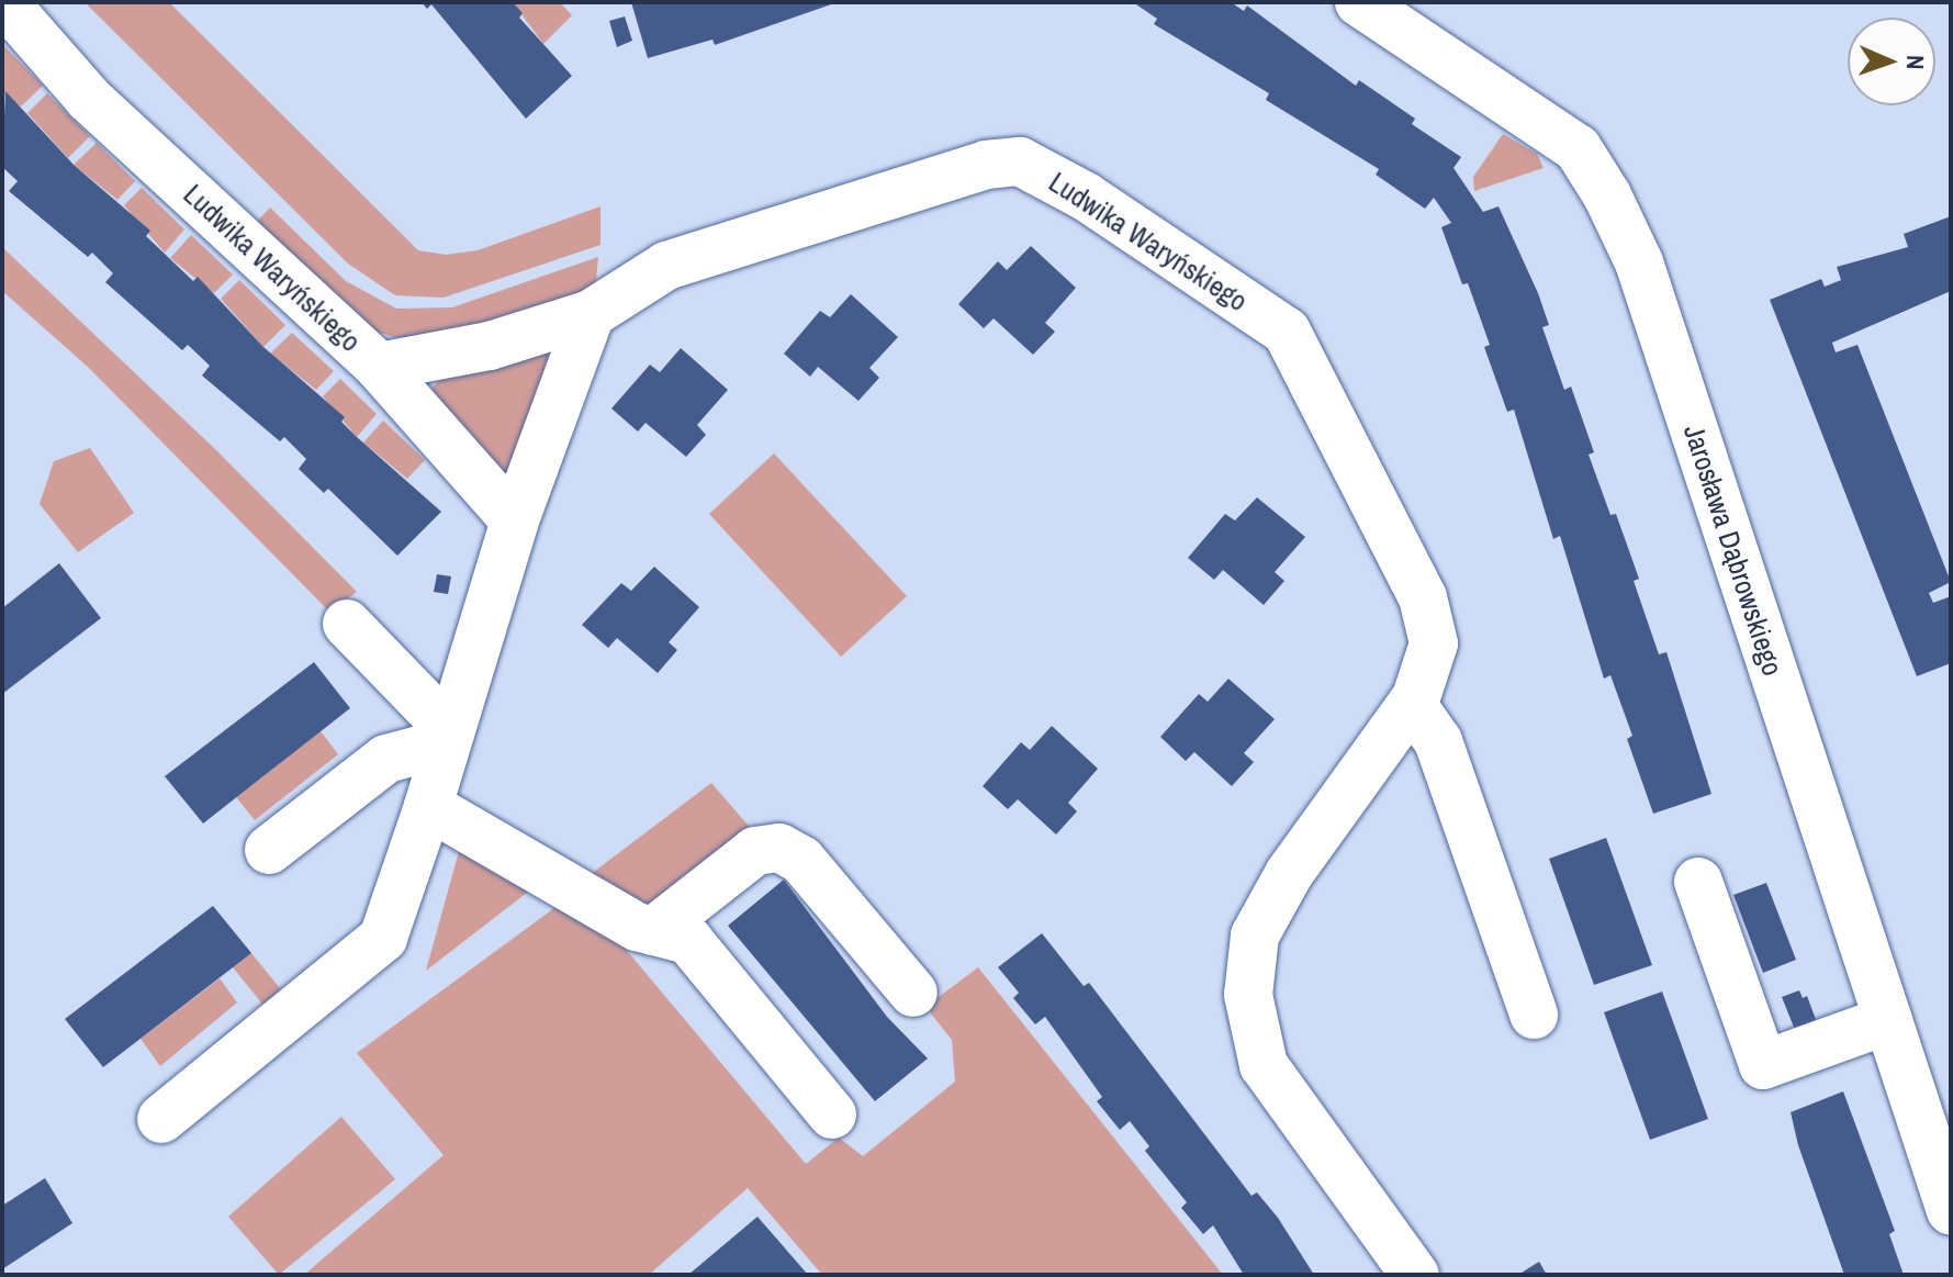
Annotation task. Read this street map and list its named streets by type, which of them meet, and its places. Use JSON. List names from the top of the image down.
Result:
{
  "streets": {
    "street": ["Ludwika Waryńskiego", "Jarosława Dąbrowskiego"]
  },
  "north": "right"
}
